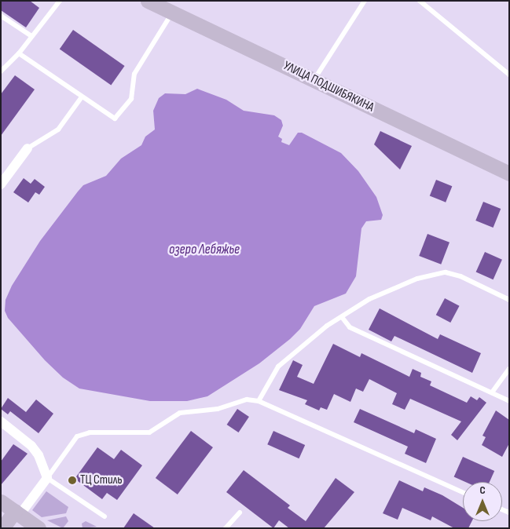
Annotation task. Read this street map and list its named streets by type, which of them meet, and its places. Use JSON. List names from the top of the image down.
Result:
{
  "streets": {
    "main road": ["УЛИЦА ПОДШИБЯКИНА"]
  },
  "water": ["озеро Лебяжье"],
  "places": ["ТЦ Стиль"],
  "north": "top"
}
